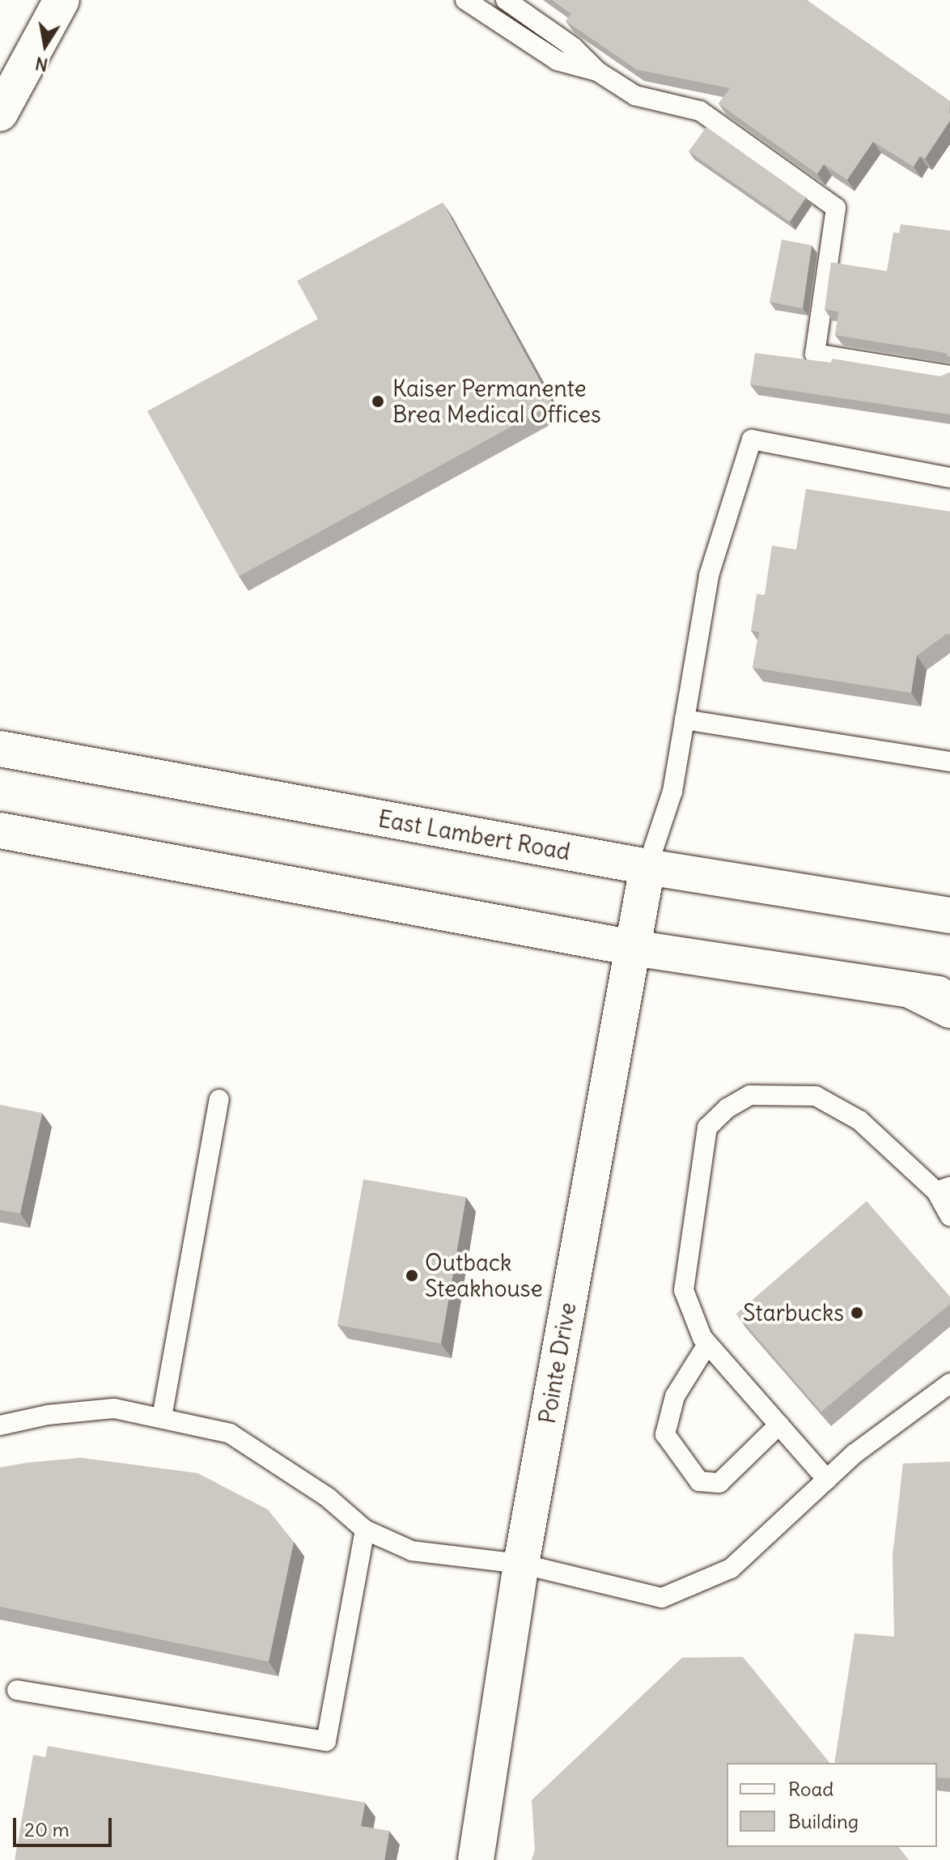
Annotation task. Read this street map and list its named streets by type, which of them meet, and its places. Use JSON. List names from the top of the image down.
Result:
{
  "streets": {
    "main road": ["East Lambert Road", "Pointe Drive"]
  },
  "crossings": [
    ["East Lambert Road", "Pointe Drive"]
  ],
  "places": ["Kaiser Permanente Brea Medical Offices", "Outback Steakhouse", "Starbucks"],
  "legend": ["Road", "Building"],
  "scale_bar": "20 m",
  "north": "bottom"
}
